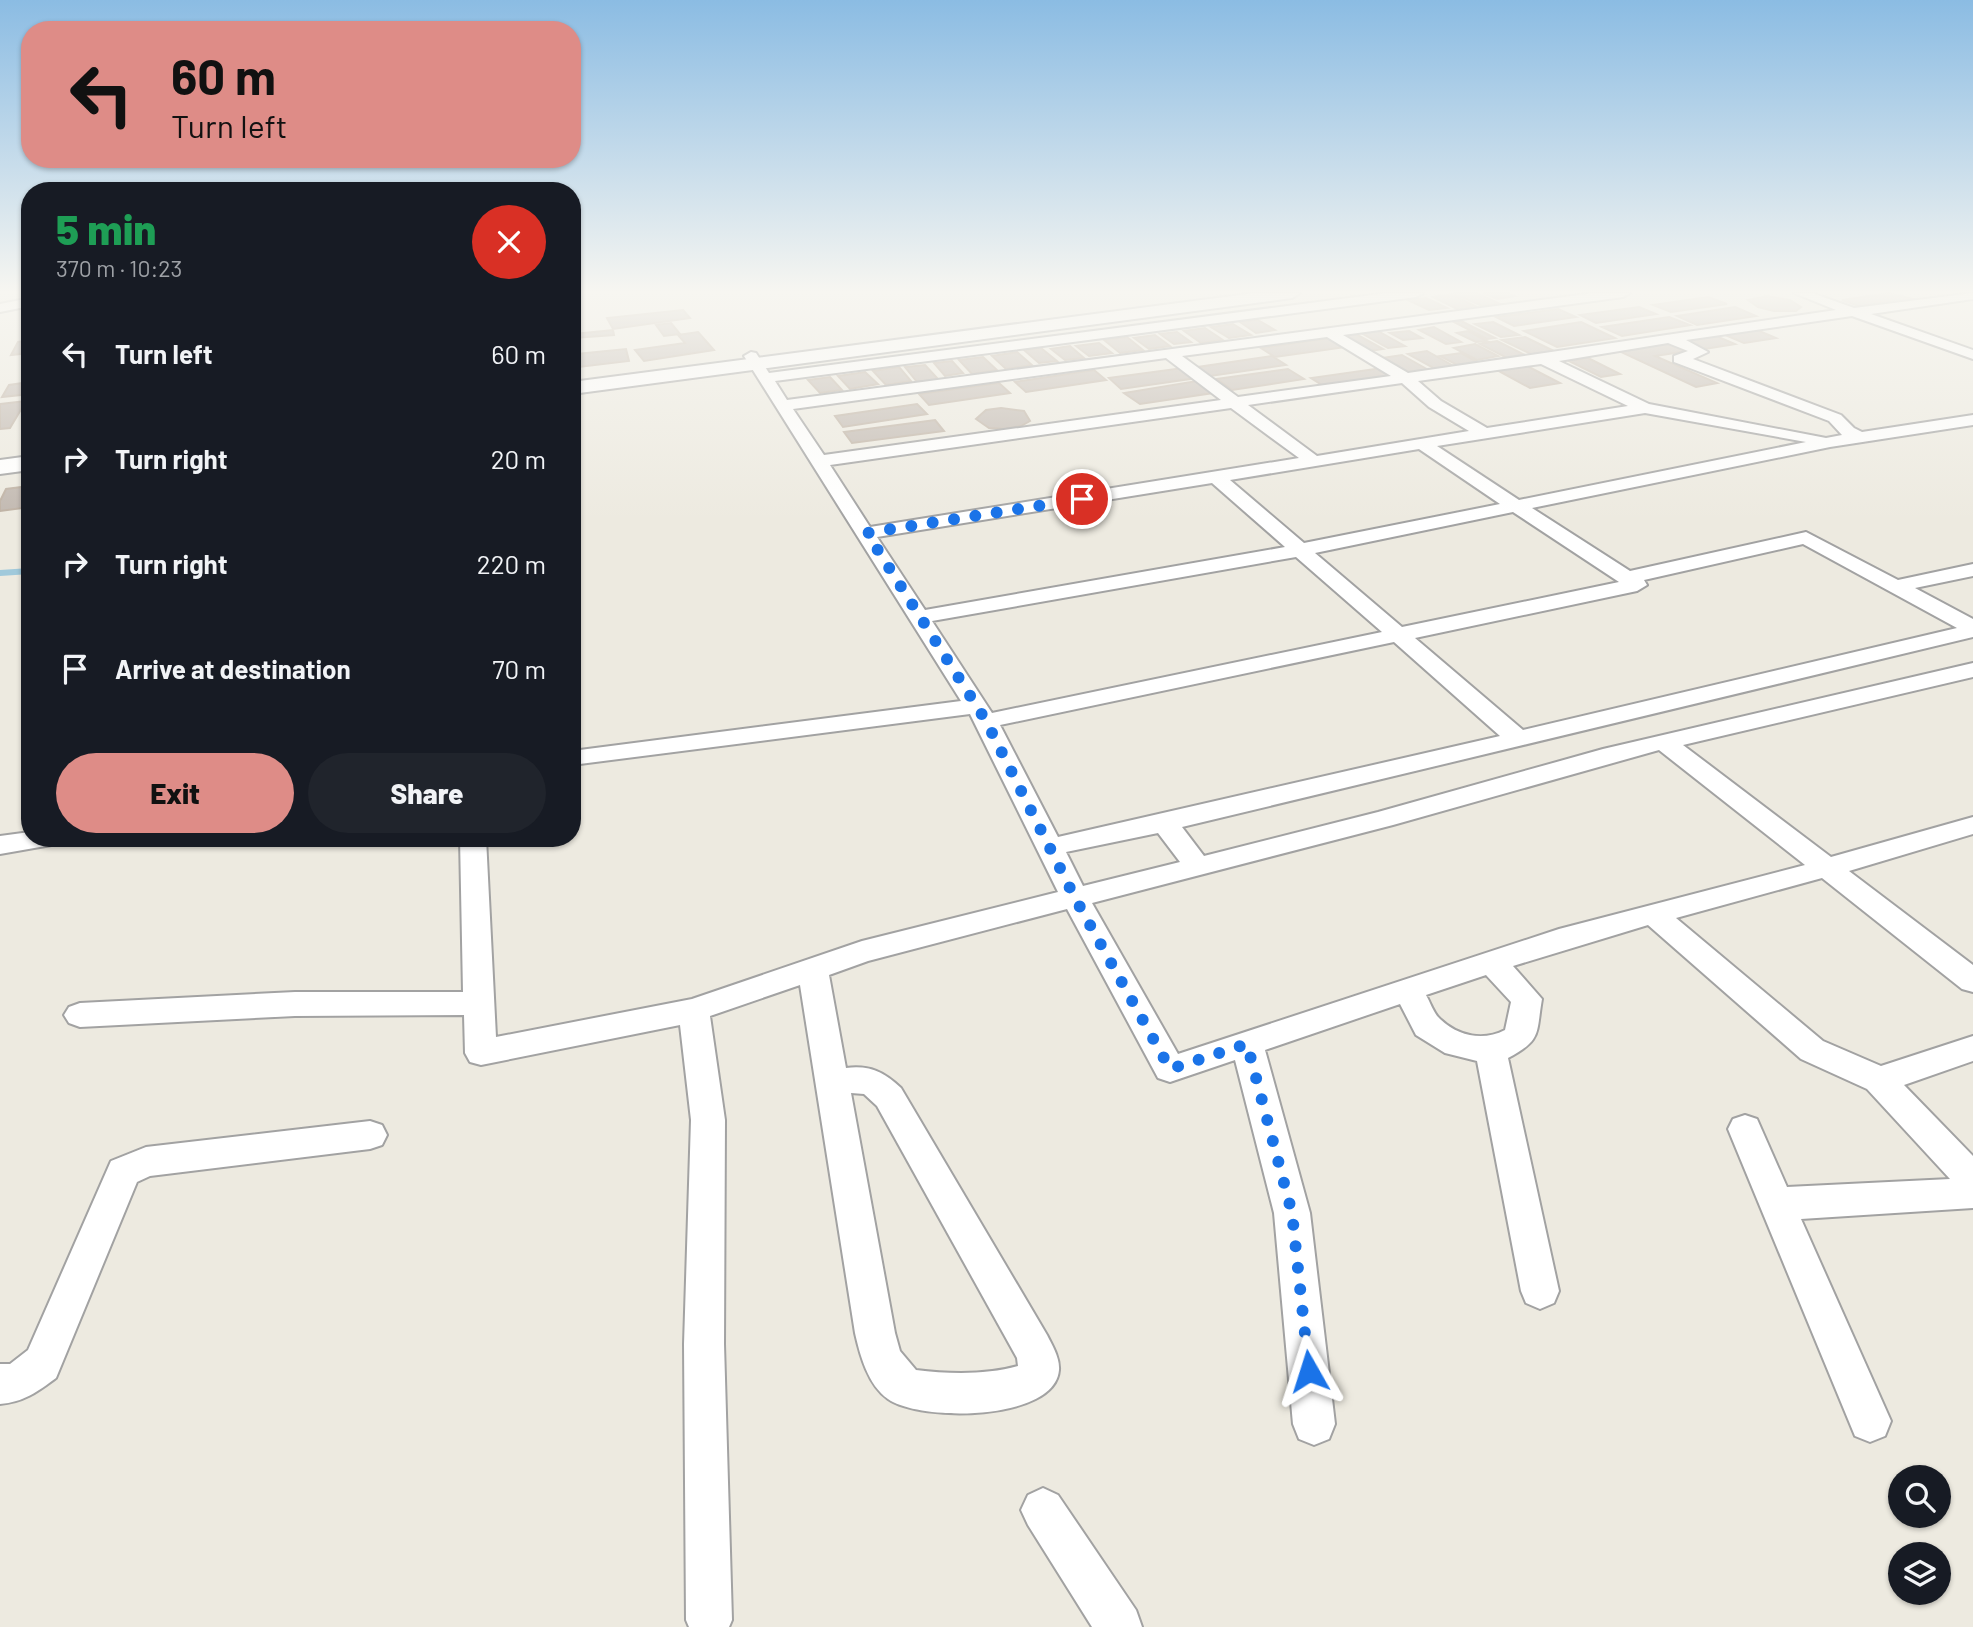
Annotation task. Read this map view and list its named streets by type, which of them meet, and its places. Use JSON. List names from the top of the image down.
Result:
{
  "page": {
    "turn": ["60 m", "Turn left"],
    "heading": ["5 min", "370 m · 10:23"],
    "list": [
      {
        "name": "Turn left",
        "value": "60 m"
      },
      {
        "name": "Turn right",
        "value": "20 m"
      },
      {
        "name": "Turn right",
        "value": "220 m"
      },
      {
        "name": "Arrive at destination",
        "value": "70 m"
      }
    ],
    "buttons": ["Exit", "Share"]
  }
}
